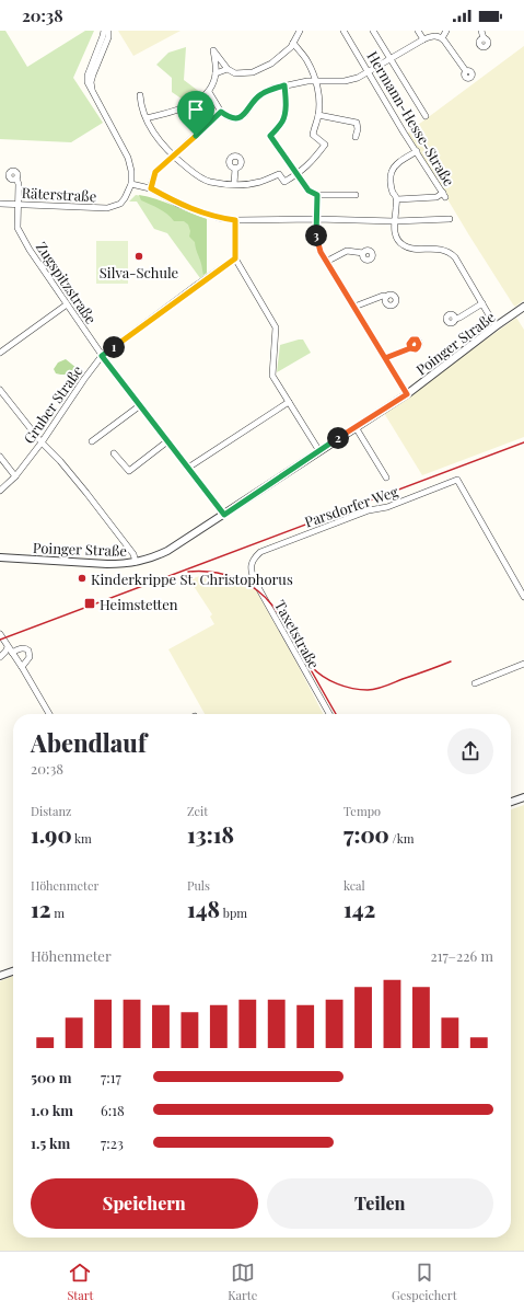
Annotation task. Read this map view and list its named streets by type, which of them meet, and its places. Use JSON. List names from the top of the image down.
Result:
{
  "streets": {
    "street": [
      "Hermann-Hesse-Straße",
      "Räterstraße",
      "Zugspitzstraße",
      "Poinger Straße",
      "Gruber Straße",
      "Parsdorfer Weg",
      "Taxetstraße"
    ]
  },
  "crossings": [
    ["Räterstraße", "Zugspitzstraße"],
    ["Zugspitzstraße", "Poinger Straße"],
    ["Zugspitzstraße", "Gruber Straße"],
    ["Parsdorfer Weg", "Taxetstraße"]
  ],
  "places": {
    "other": ["Silva-Schule", "Kinderkrippe St. Christophorus"],
    "transit": ["Heimstetten"]
  },
  "page": {
    "status": "20:38",
    "pins": ["3", "1", "2"],
    "heading": ["Abendlauf", "20:38"],
    "stats": [
      ["Distanz", "1.90 km"],
      ["Zeit", "13:18"],
      ["Tempo", "7:00 /km"],
      ["Höhenmeter", "12 m"],
      ["Puls", "148 bpm"],
      ["kcal", "142"]
    ],
    "chart": ["Höhenmeter", "217–226 m"],
    "list": [
      {
        "name": "500 m",
        "note": "7:17"
      },
      {
        "name": "1.0 km",
        "note": "6:18"
      },
      {
        "name": "1.5 km",
        "note": "7:23"
      }
    ],
    "buttons": ["Speichern", "Teilen"],
    "tabs": ["Start", "Karte", "Gespeichert"]
  }
}
